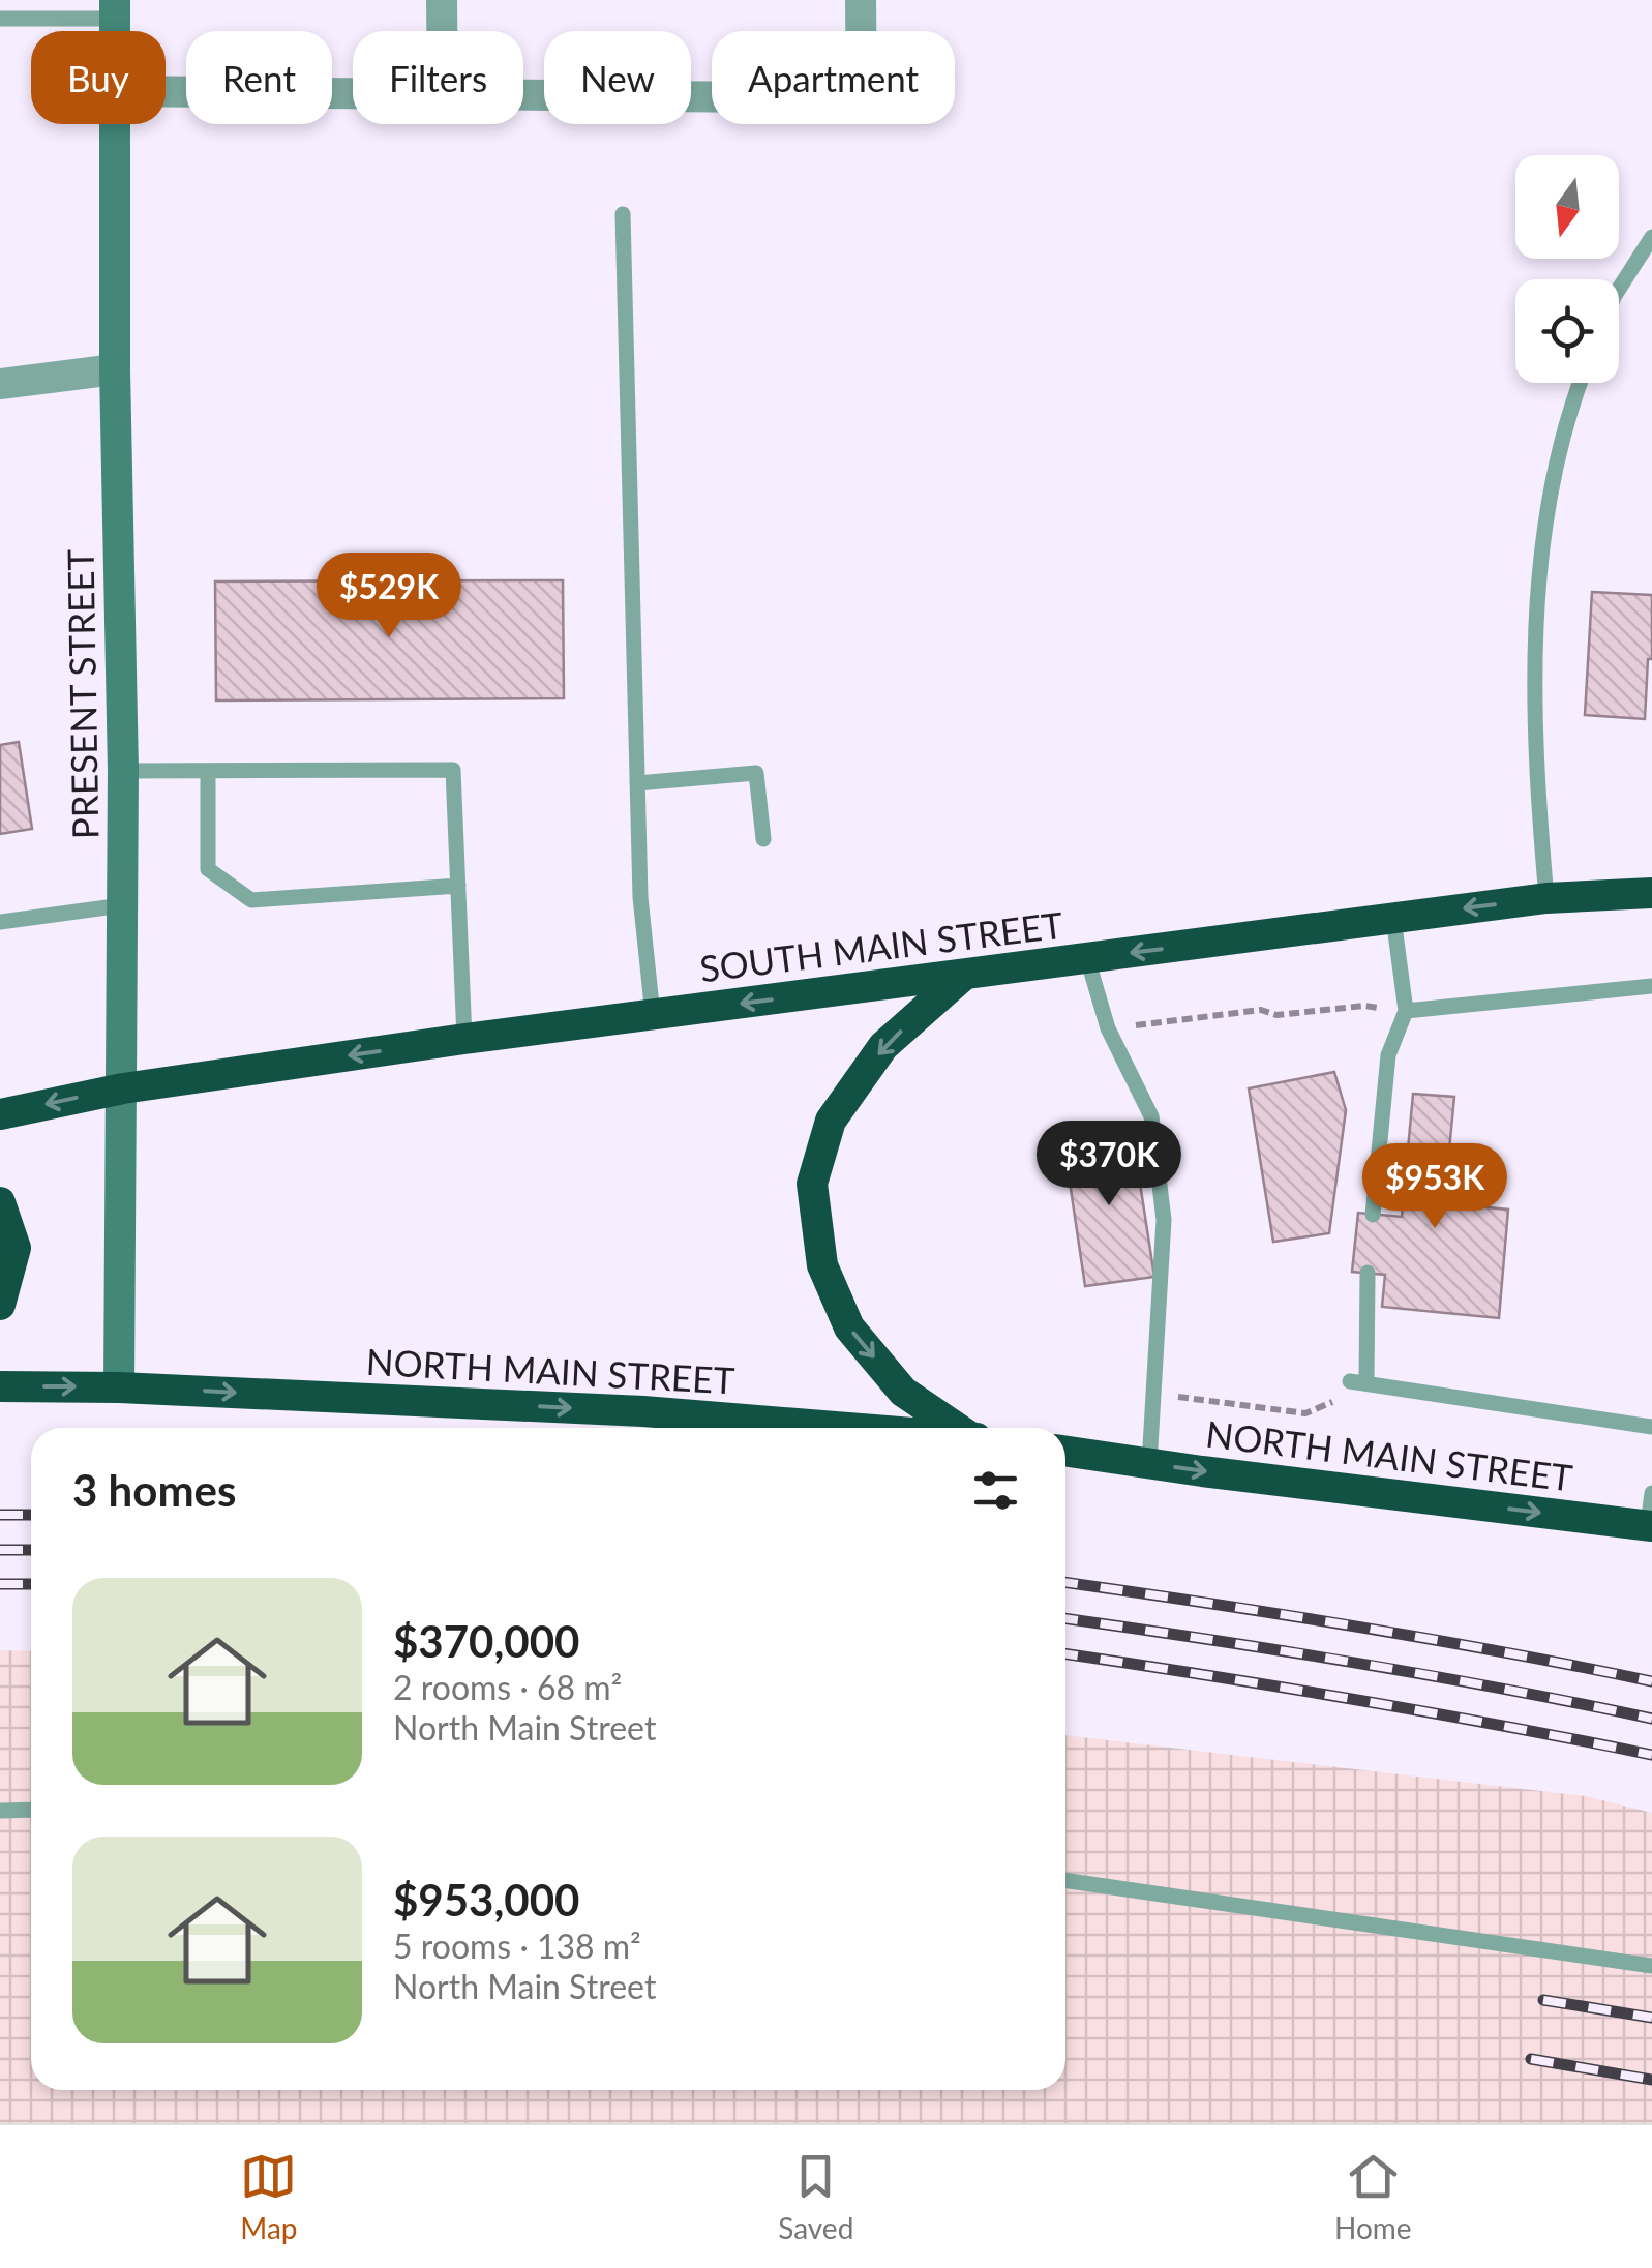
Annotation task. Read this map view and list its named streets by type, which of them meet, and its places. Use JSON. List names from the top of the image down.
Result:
{
  "streets": {
    "highway": ["SOUTH MAIN STREET", "NORTH MAIN STREET"],
    "street": ["PRESENT STREET"]
  },
  "crossings": [
    ["PRESENT STREET", "SOUTH MAIN STREET"],
    ["PRESENT STREET", "NORTH MAIN STREET"]
  ],
  "one_way": ["SOUTH MAIN STREET", "NORTH MAIN STREET"],
  "north": "bottom",
  "page": {
    "chip": [
      "Buy",
      "Rent",
      "Filters",
      "New",
      "Apartment"
    ],
    "price": ["$529K", "$370K", "$953K"],
    "heading": "3 homes",
    "list": [
      {
        "name": "$370,000",
        "note": "2 rooms · 68 m² · North Main Street"
      },
      {
        "name": "$953,000",
        "note": "5 rooms · 138 m² · North Main Street"
      }
    ],
    "tabs": ["Map", "Saved", "Home"]
  }
}
